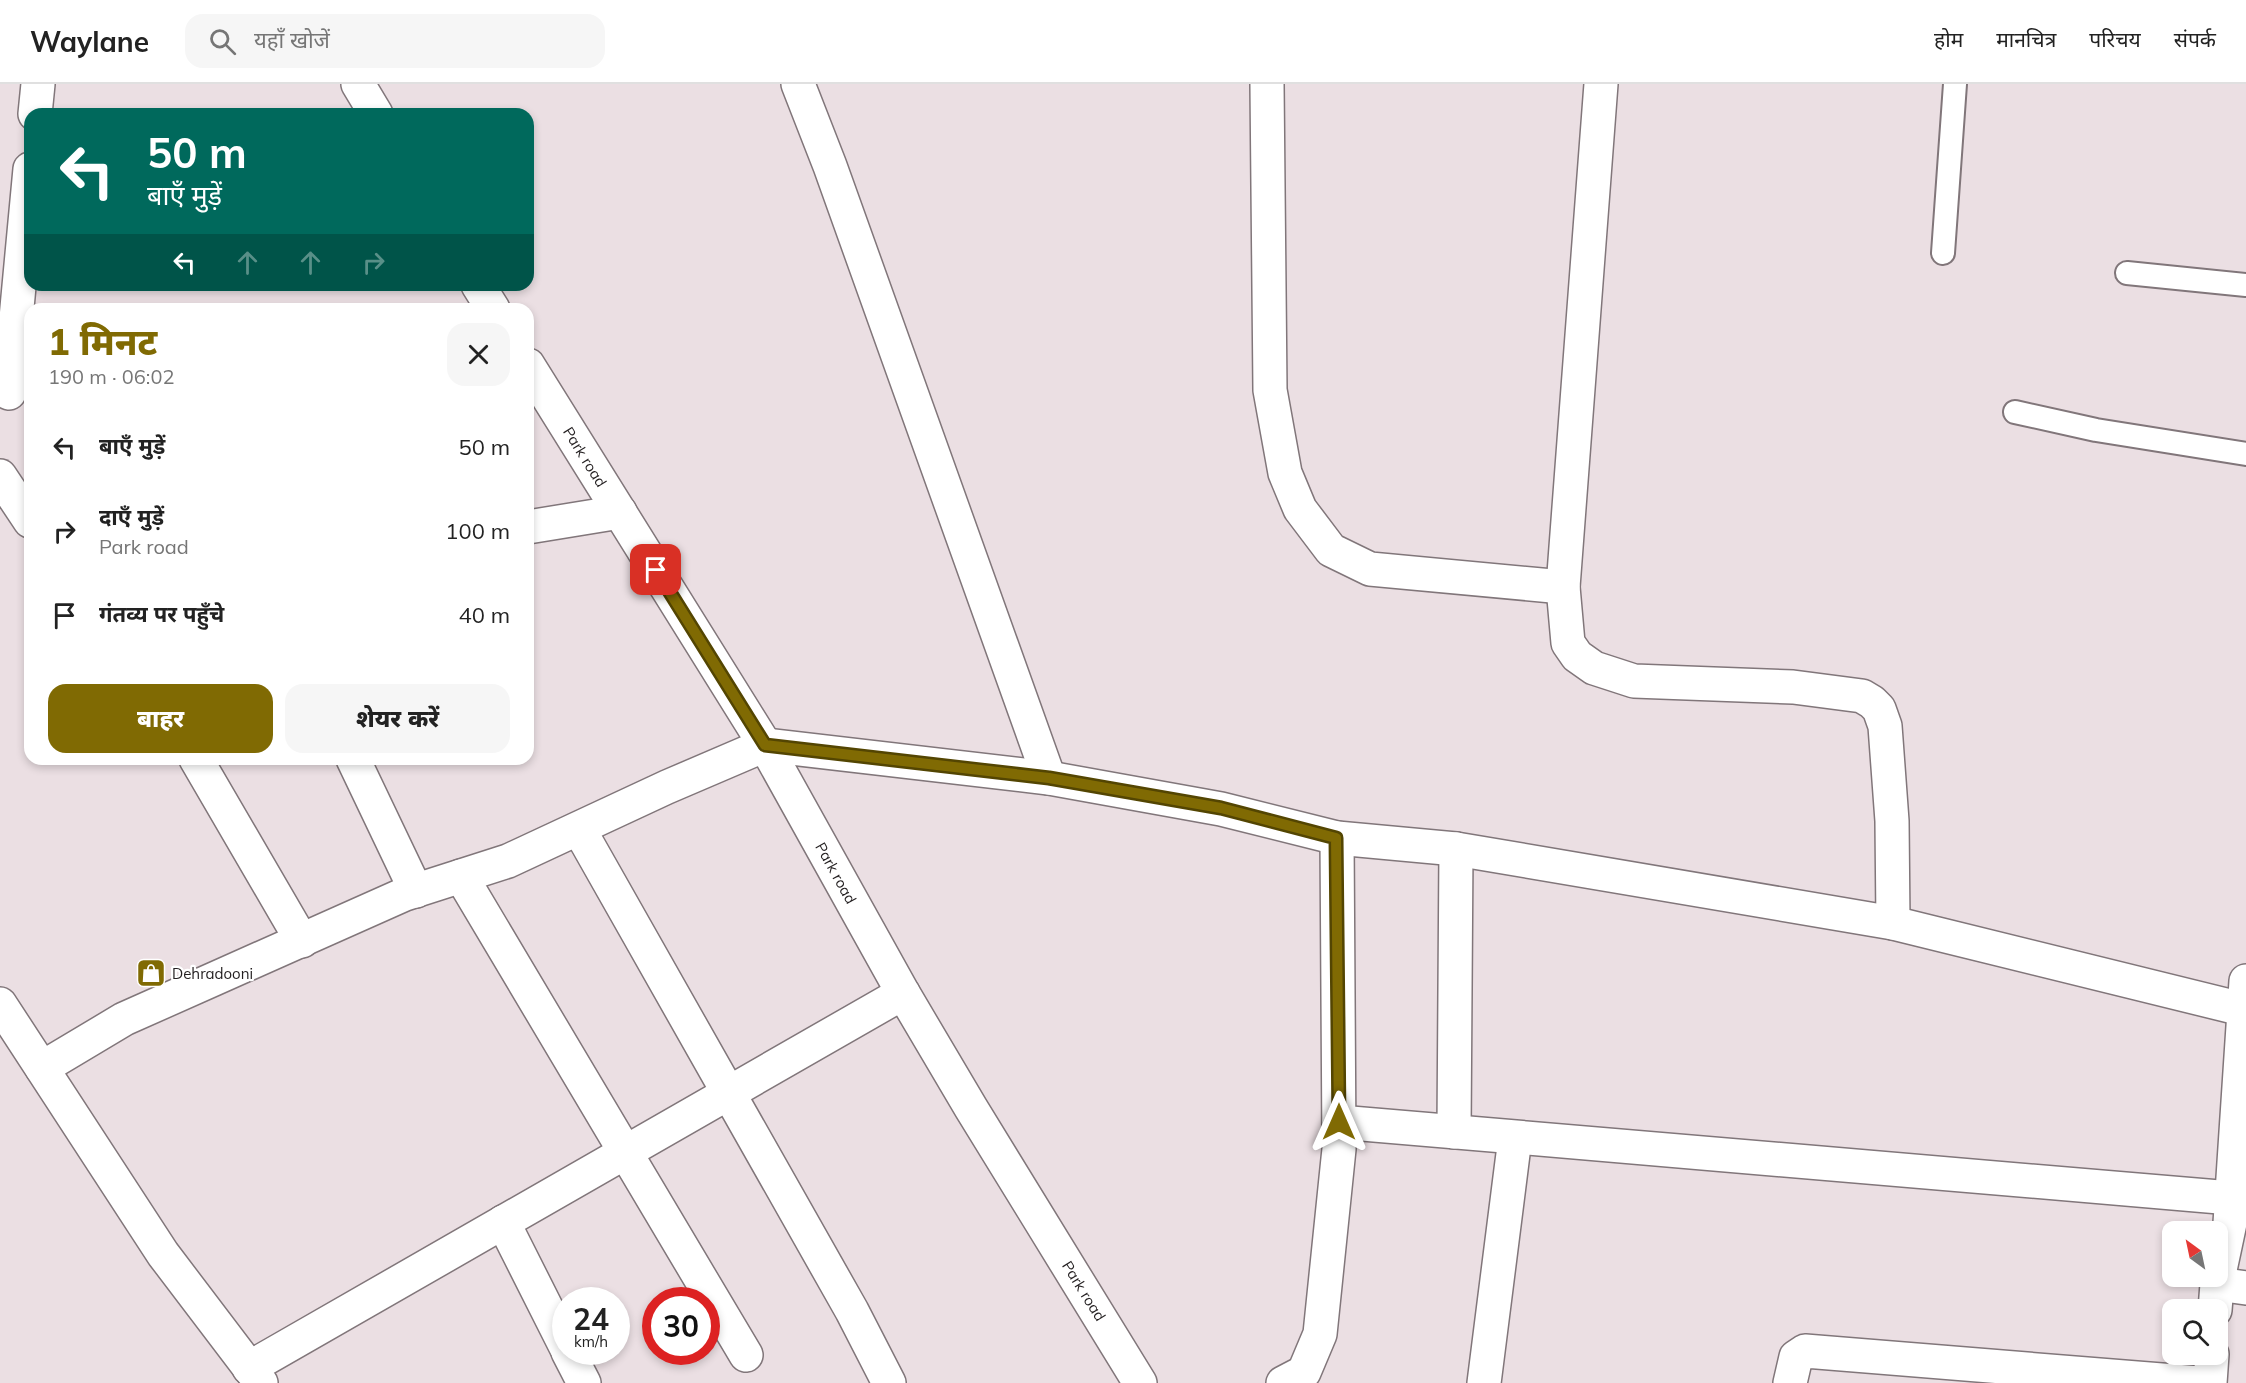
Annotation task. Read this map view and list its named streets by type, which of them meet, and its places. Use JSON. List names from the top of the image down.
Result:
{
  "streets": {
    "street": ["Park road"]
  },
  "places": {
    "shop": ["Dehradooni"]
  },
  "north": "top left",
  "page": {
    "header": "Waylane",
    "search": "यहाँ खोजें",
    "nav": [
      "होम",
      "मानचित्र",
      "परिचय",
      "संपर्क"
    ],
    "turn": ["50 m", "बाएँ मुड़ें"],
    "heading": ["1 मिनट", "190 m · 06:02"],
    "list": [
      {
        "name": "बाएँ मुड़ें",
        "value": "50 m"
      },
      {
        "name": "दाएँ मुड़ें",
        "note": "Park road",
        "value": "100 m"
      },
      {
        "name": "गंतव्य पर पहुँचे",
        "value": "40 m"
      }
    ],
    "buttons": ["बाहर", "शेयर करें"],
    "speed": "24 km/h",
    "limit": "30"
  }
}
